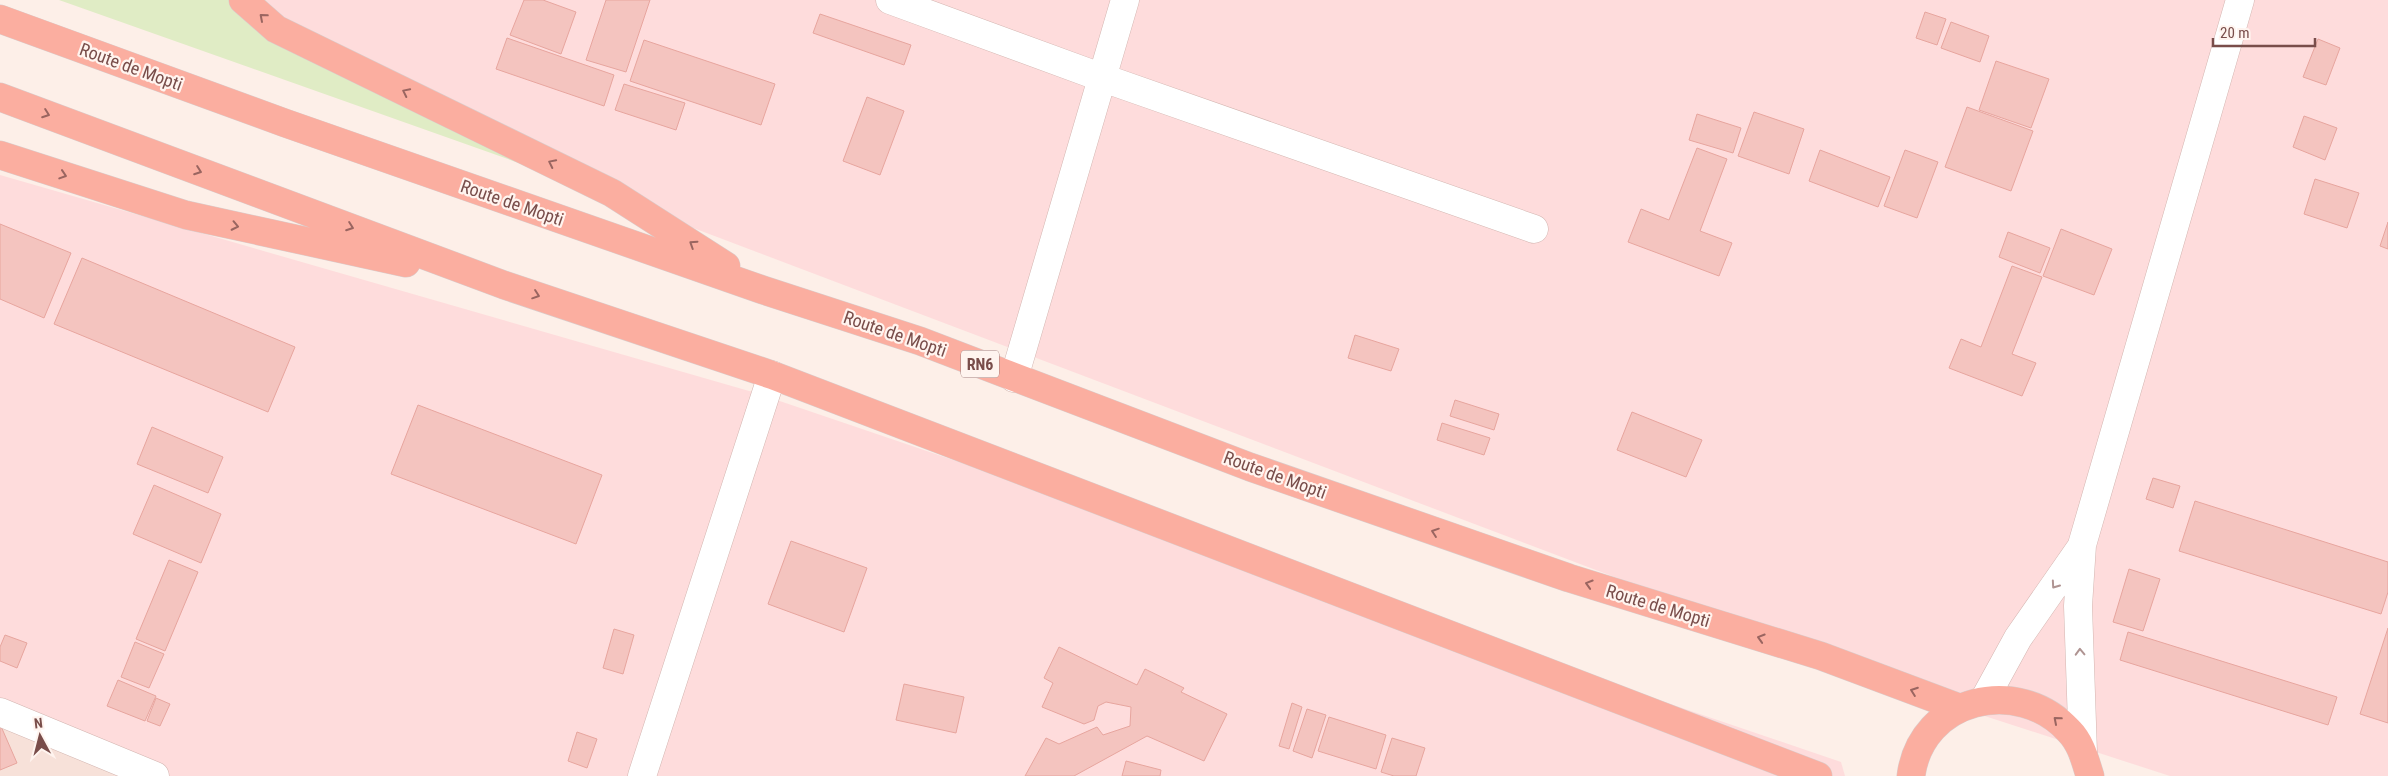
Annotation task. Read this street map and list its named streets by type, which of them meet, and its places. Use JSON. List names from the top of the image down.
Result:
{
  "streets": {
    "highway": ["Route de Mopti", "RN6"]
  },
  "scale_bar": "20 m",
  "north": "top"
}
